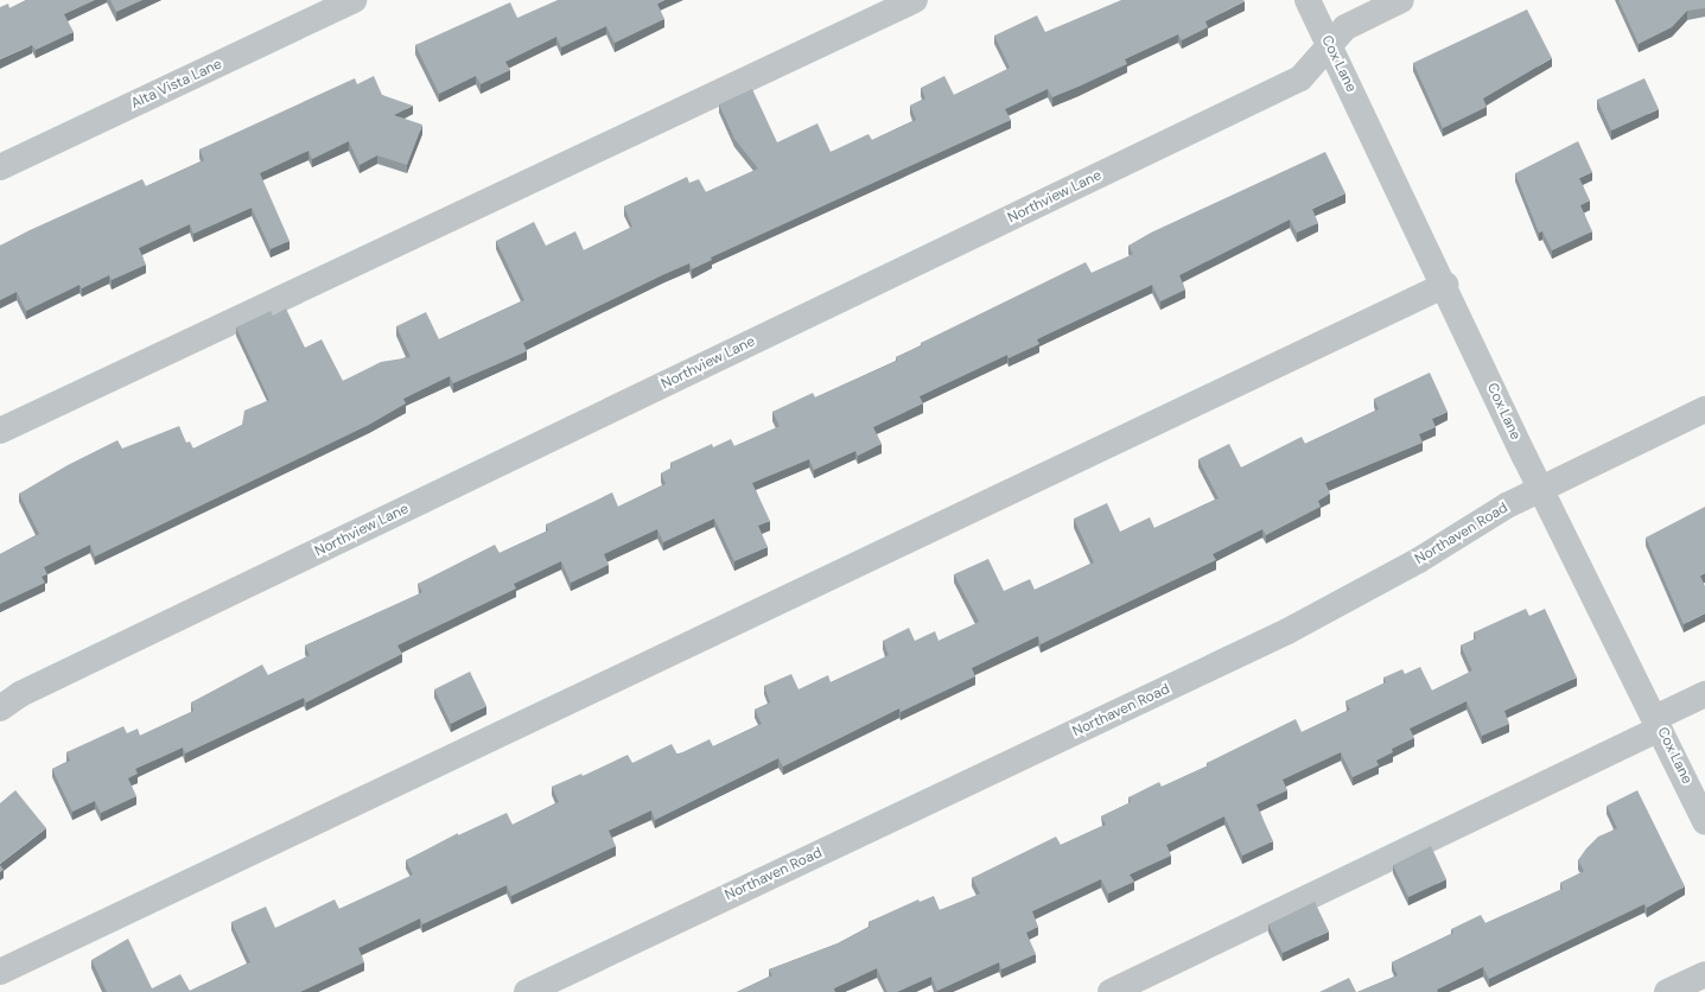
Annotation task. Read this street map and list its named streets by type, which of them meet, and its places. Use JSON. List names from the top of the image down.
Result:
{
  "streets": {
    "street": [
      "Cox Lane",
      "Alta Vista Lane",
      "Northview Lane",
      "Northaven Road"
    ]
  },
  "crossings": [
    ["Cox Lane", "Northview Lane"],
    ["Cox Lane", "Northaven Road"]
  ]
}
